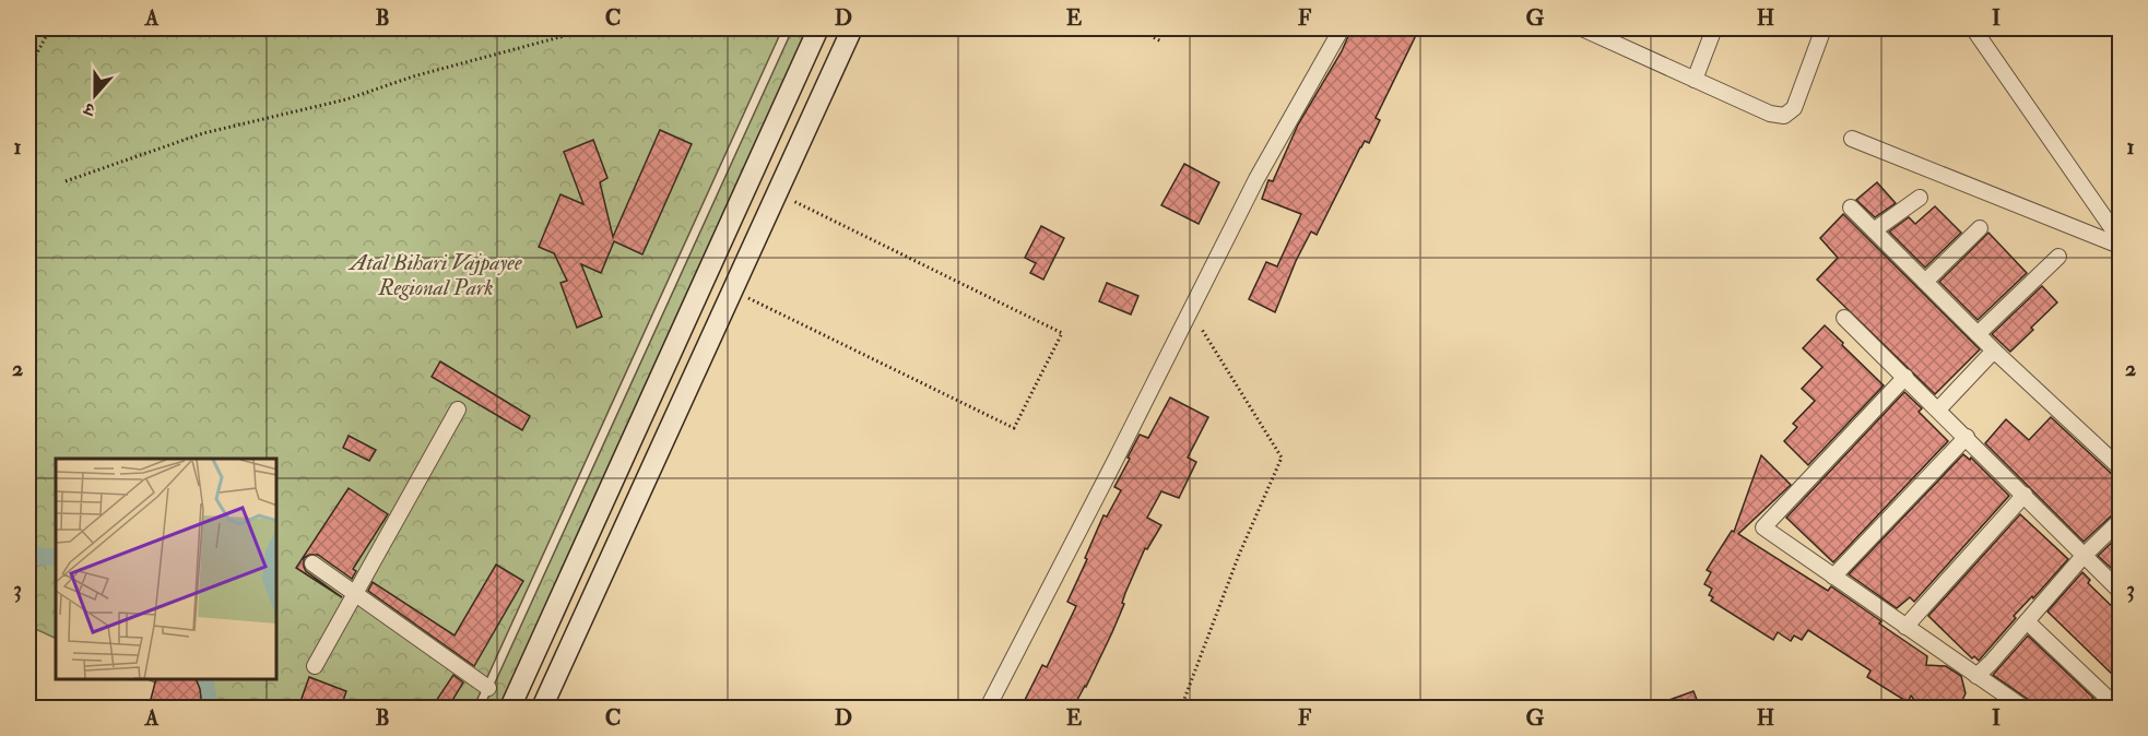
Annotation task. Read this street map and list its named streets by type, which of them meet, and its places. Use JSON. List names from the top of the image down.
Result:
{
  "parks": ["Atal Bihari Vajpayee Regional Park"],
  "north": "bottom",
  "grid": {
    "columns": [
      "A",
      "B",
      "C",
      "D",
      "E",
      "F",
      "G",
      "H",
      "I"
    ],
    "rows": ["1", "2", "3"]
  }
}
